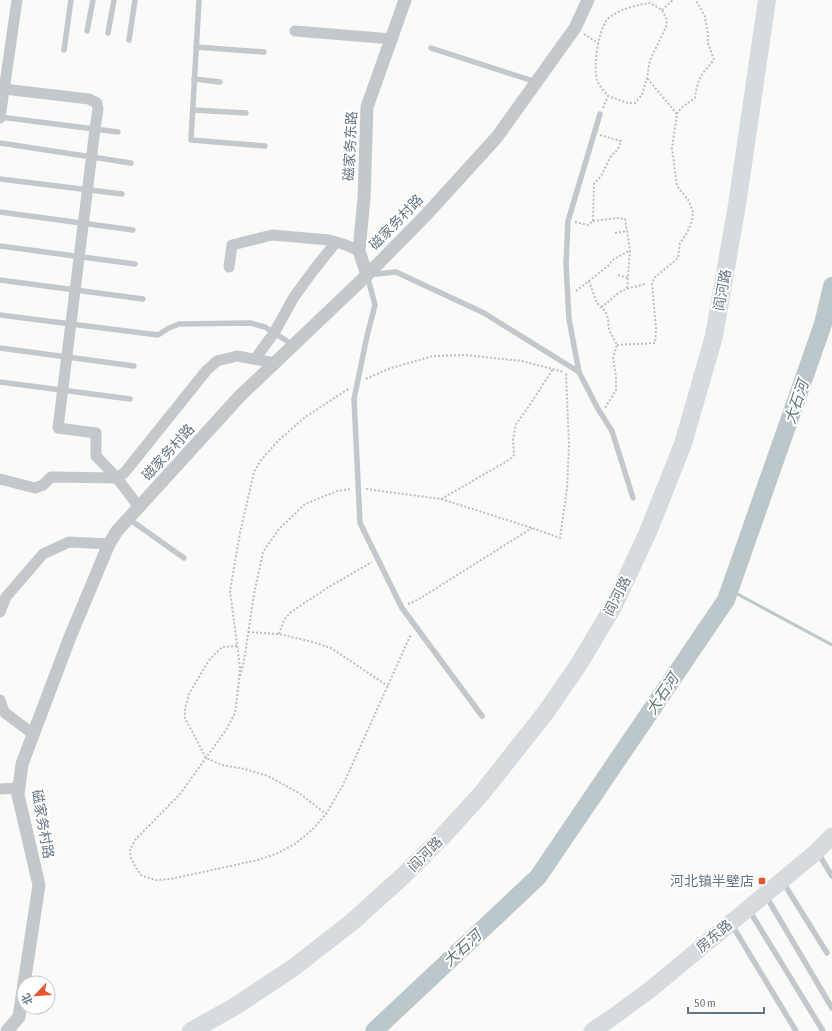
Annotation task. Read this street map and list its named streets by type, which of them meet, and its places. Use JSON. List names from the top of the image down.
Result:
{
  "streets": {
    "highway": ["阎河路"],
    "main road": ["房东路"],
    "street": ["磁家务东路", "磁家务村路"]
  },
  "crossings": [
    ["磁家务东路", "磁家务村路"]
  ],
  "water": ["大石河"],
  "places": {
    "transit": ["河北镇半壁店"]
  },
  "scale_bar": "50 m",
  "north": "bottom left"
}
